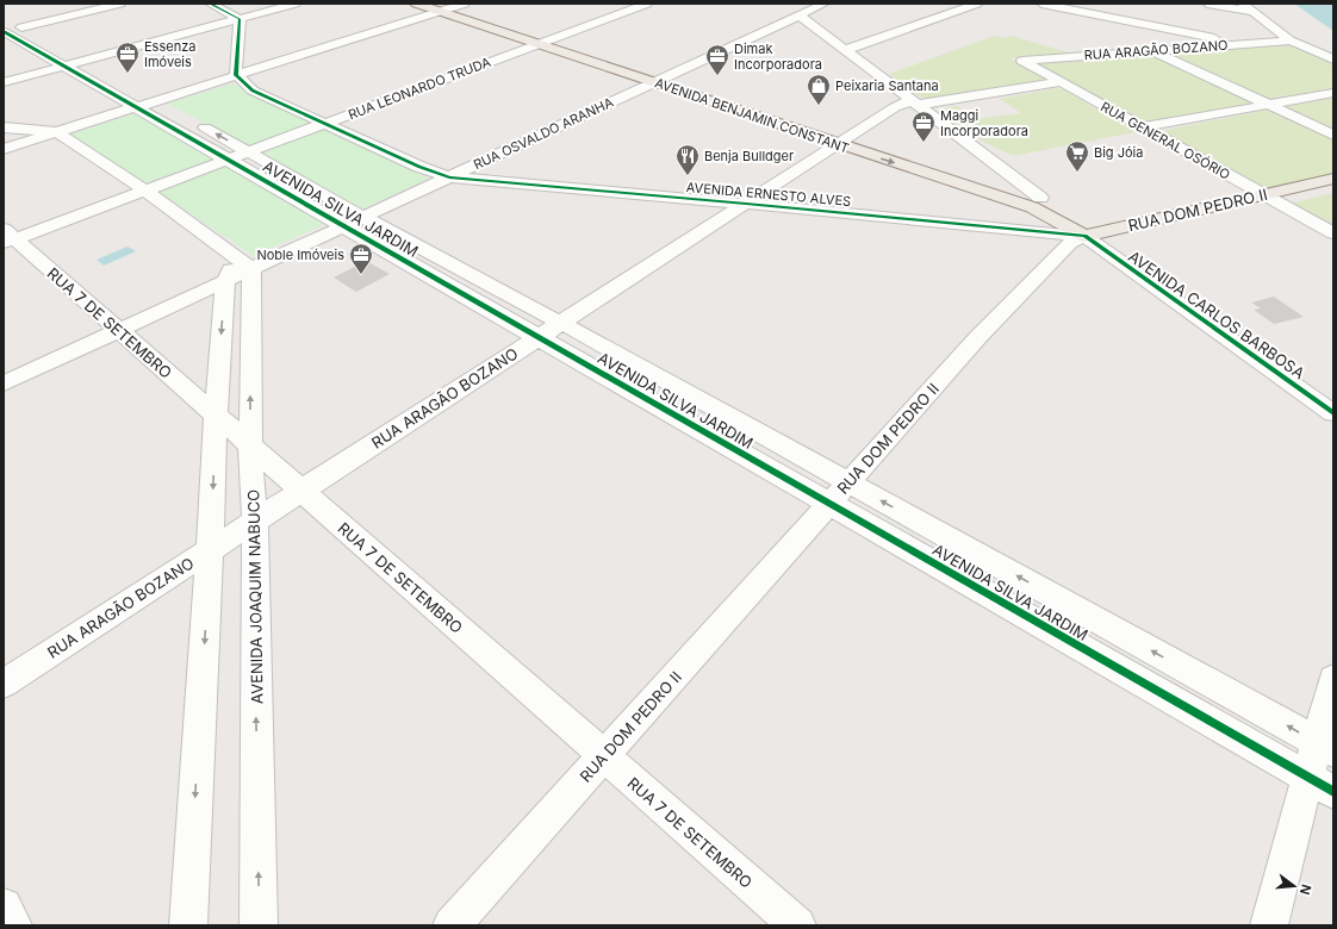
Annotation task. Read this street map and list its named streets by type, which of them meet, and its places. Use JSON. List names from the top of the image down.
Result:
{
  "streets": {
    "main road": ["AVENIDA BENJAMIN CONSTANT", "RUA DOM PEDRO II", "AVENIDA CARLOS BARBOSA"],
    "street": [
      "RUA ARAGÃO BOZANO",
      "RUA LEONARDO TRUDA",
      "RUA OSVALDO ARANHA",
      "RUA GENERAL OSÓRIO",
      "AVENIDA ERNESTO ALVES",
      "AVENIDA SILVA JARDIM",
      "RUA 7 DE SETEMBRO",
      "AVENIDA JOAQUIM NABUCO"
    ]
  },
  "crossings": [
    ["RUA ARAGÃO BOZANO", "AVENIDA BENJAMIN CONSTANT"],
    ["RUA ARAGÃO BOZANO", "RUA GENERAL OSÓRIO"],
    ["RUA ARAGÃO BOZANO", "AVENIDA ERNESTO ALVES"],
    ["RUA ARAGÃO BOZANO", "AVENIDA SILVA JARDIM"],
    ["RUA ARAGÃO BOZANO", "AVENIDA CARLOS BARBOSA"],
    ["RUA ARAGÃO BOZANO", "RUA 7 DE SETEMBRO"],
    ["RUA ARAGÃO BOZANO", "AVENIDA JOAQUIM NABUCO"],
    ["RUA LEONARDO TRUDA", "AVENIDA BENJAMIN CONSTANT"],
    ["RUA LEONARDO TRUDA", "AVENIDA SILVA JARDIM"],
    ["RUA LEONARDO TRUDA", "RUA 7 DE SETEMBRO"],
    ["AVENIDA BENJAMIN CONSTANT", "RUA OSVALDO ARANHA"],
    ["AVENIDA BENJAMIN CONSTANT", "AVENIDA ERNESTO ALVES"],
    ["AVENIDA BENJAMIN CONSTANT", "RUA DOM PEDRO II"],
    ["AVENIDA BENJAMIN CONSTANT", "AVENIDA CARLOS BARBOSA"],
    ["RUA OSVALDO ARANHA", "AVENIDA ERNESTO ALVES"],
    ["RUA OSVALDO ARANHA", "AVENIDA SILVA JARDIM"],
    ["RUA OSVALDO ARANHA", "AVENIDA CARLOS BARBOSA"],
    ["RUA OSVALDO ARANHA", "RUA 7 DE SETEMBRO"],
    ["RUA OSVALDO ARANHA", "AVENIDA JOAQUIM NABUCO"],
    ["RUA GENERAL OSÓRIO", "RUA DOM PEDRO II"],
    ["AVENIDA ERNESTO ALVES", "RUA DOM PEDRO II"],
    ["AVENIDA ERNESTO ALVES", "AVENIDA CARLOS BARBOSA"],
    ["AVENIDA SILVA JARDIM", "RUA DOM PEDRO II"],
    ["RUA DOM PEDRO II", "AVENIDA CARLOS BARBOSA"],
    ["RUA DOM PEDRO II", "RUA 7 DE SETEMBRO"],
    ["RUA 7 DE SETEMBRO", "AVENIDA JOAQUIM NABUCO"]
  ],
  "places": {
    "office": [
      "Essenza Imóveis",
      "Dimak Incorporadora",
      "Maggi Incorporadora",
      "Noble Imóveis"
    ],
    "shop": ["Peixaria Santana"],
    "supermarket": ["Big Jóia"],
    "restaurant": ["Benja Bulldger"]
  },
  "north": "right"
}
